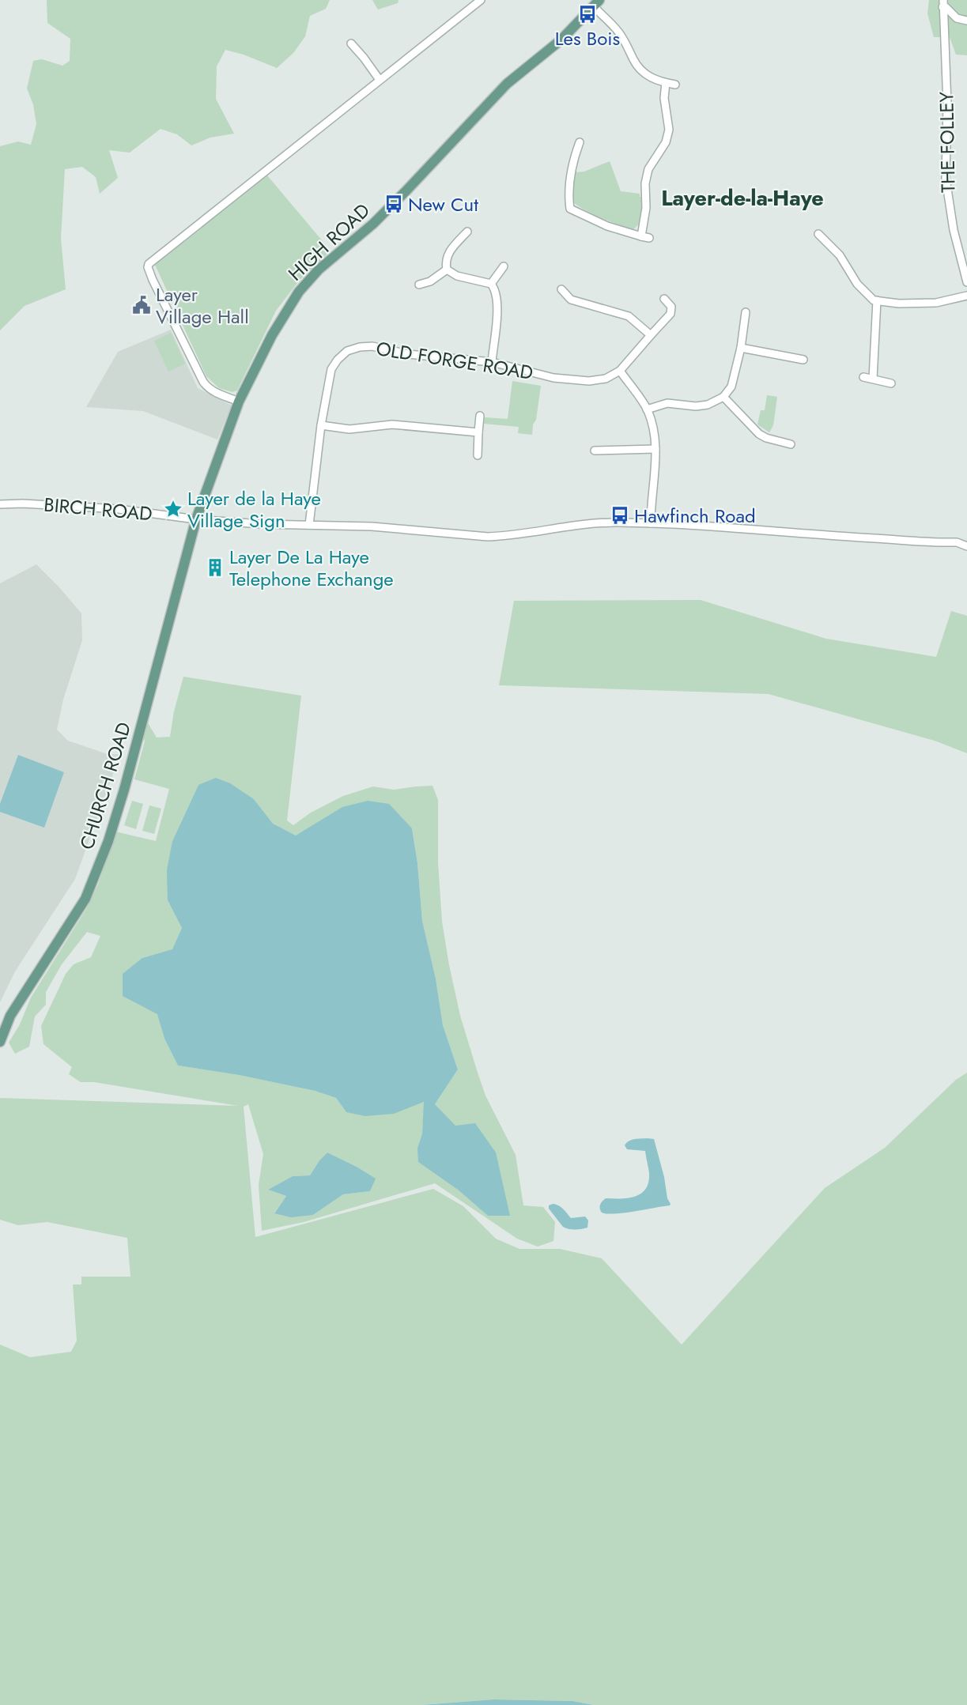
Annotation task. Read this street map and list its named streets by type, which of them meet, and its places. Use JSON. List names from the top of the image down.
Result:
{
  "streets": {
    "main road": ["HIGH ROAD", "CHURCH ROAD"],
    "street": ["THE FOLLEY", "OLD FORGE ROAD", "BIRCH ROAD"]
  },
  "crossings": [
    ["HIGH ROAD", "BIRCH ROAD"],
    ["HIGH ROAD", "CHURCH ROAD"],
    ["OLD FORGE ROAD", "BIRCH ROAD"],
    ["BIRCH ROAD", "CHURCH ROAD"]
  ],
  "districts": ["Layer-de-la-Haye"],
  "places": {
    "bus stop": ["Les Bois", "New Cut", "Hawfinch Road"],
    "public building": ["Layer Village Hall"],
    "place": ["Layer de la Haye Village Sign"],
    "building": ["Layer De La Haye Telephone Exchange"]
  }
}
